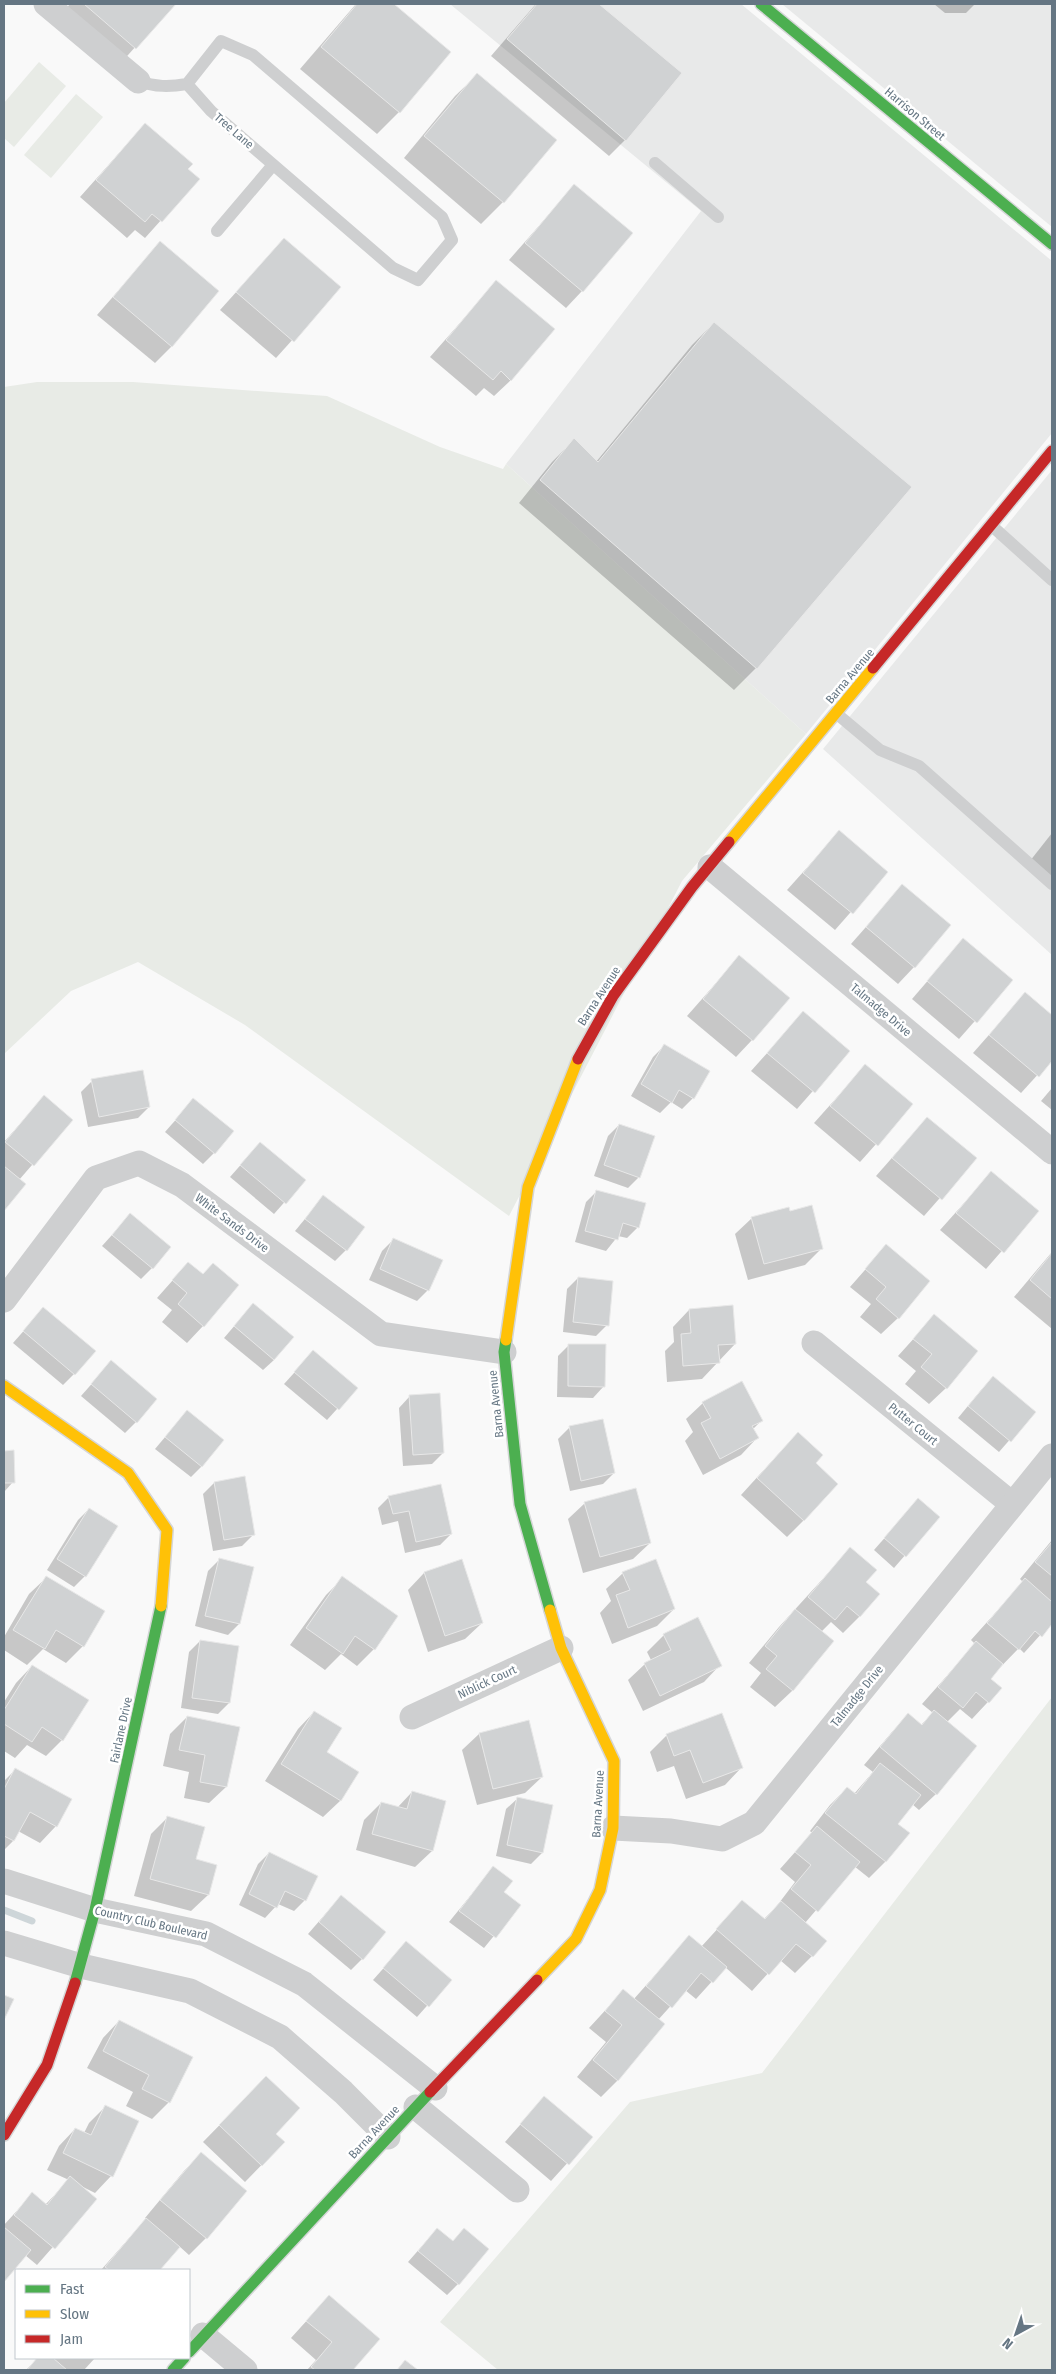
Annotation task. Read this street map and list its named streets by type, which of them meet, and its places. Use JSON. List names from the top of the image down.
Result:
{
  "streets": {
    "street": [
      "Harrison Street",
      "Barna Avenue",
      "Talmadge Drive",
      "White Sands Drive",
      "Putter Court",
      "Niblick Court",
      "Fairlane Drive",
      "Country Club Boulevard"
    ],
    "lane": ["Tree Lane"]
  },
  "crossings": [
    ["Barna Avenue", "Talmadge Drive"],
    ["Barna Avenue", "White Sands Drive"],
    ["Barna Avenue", "Niblick Court"],
    ["Barna Avenue", "Country Club Boulevard"],
    ["Talmadge Drive", "Putter Court"],
    ["Fairlane Drive", "Country Club Boulevard"]
  ],
  "legend": ["Fast", "Slow", "Jam"],
  "north": "bottom left"
}
